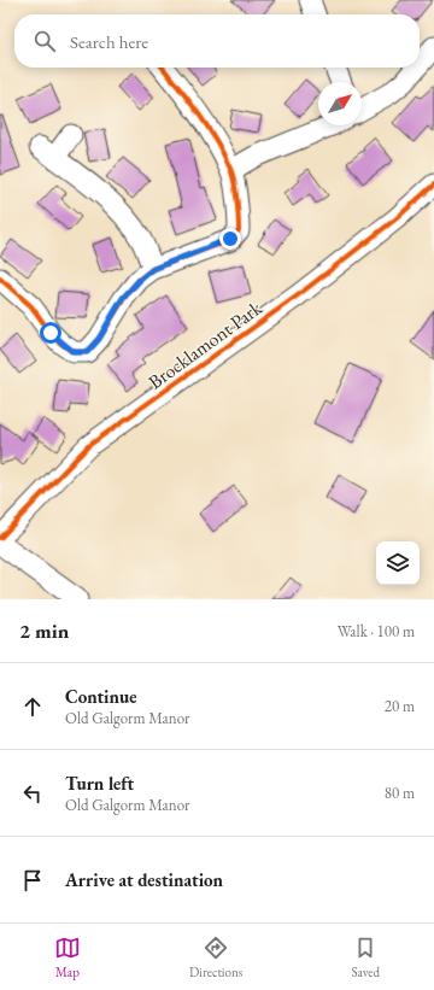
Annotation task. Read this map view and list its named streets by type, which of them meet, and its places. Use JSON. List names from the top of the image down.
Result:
{
  "streets": {
    "street": ["Brocklamont Park"]
  },
  "north": "top right",
  "page": {
    "search": "Search here",
    "heading": ["2 min", "Walk · 100 m"],
    "list": [
      ["Continue", "Old Galgorm Manor", "20 m"],
      ["Turn left", "Old Galgorm Manor", "80 m"],
      "Arrive at destination"
    ],
    "nav": ["Map", "Directions", "Saved"]
  }
}
